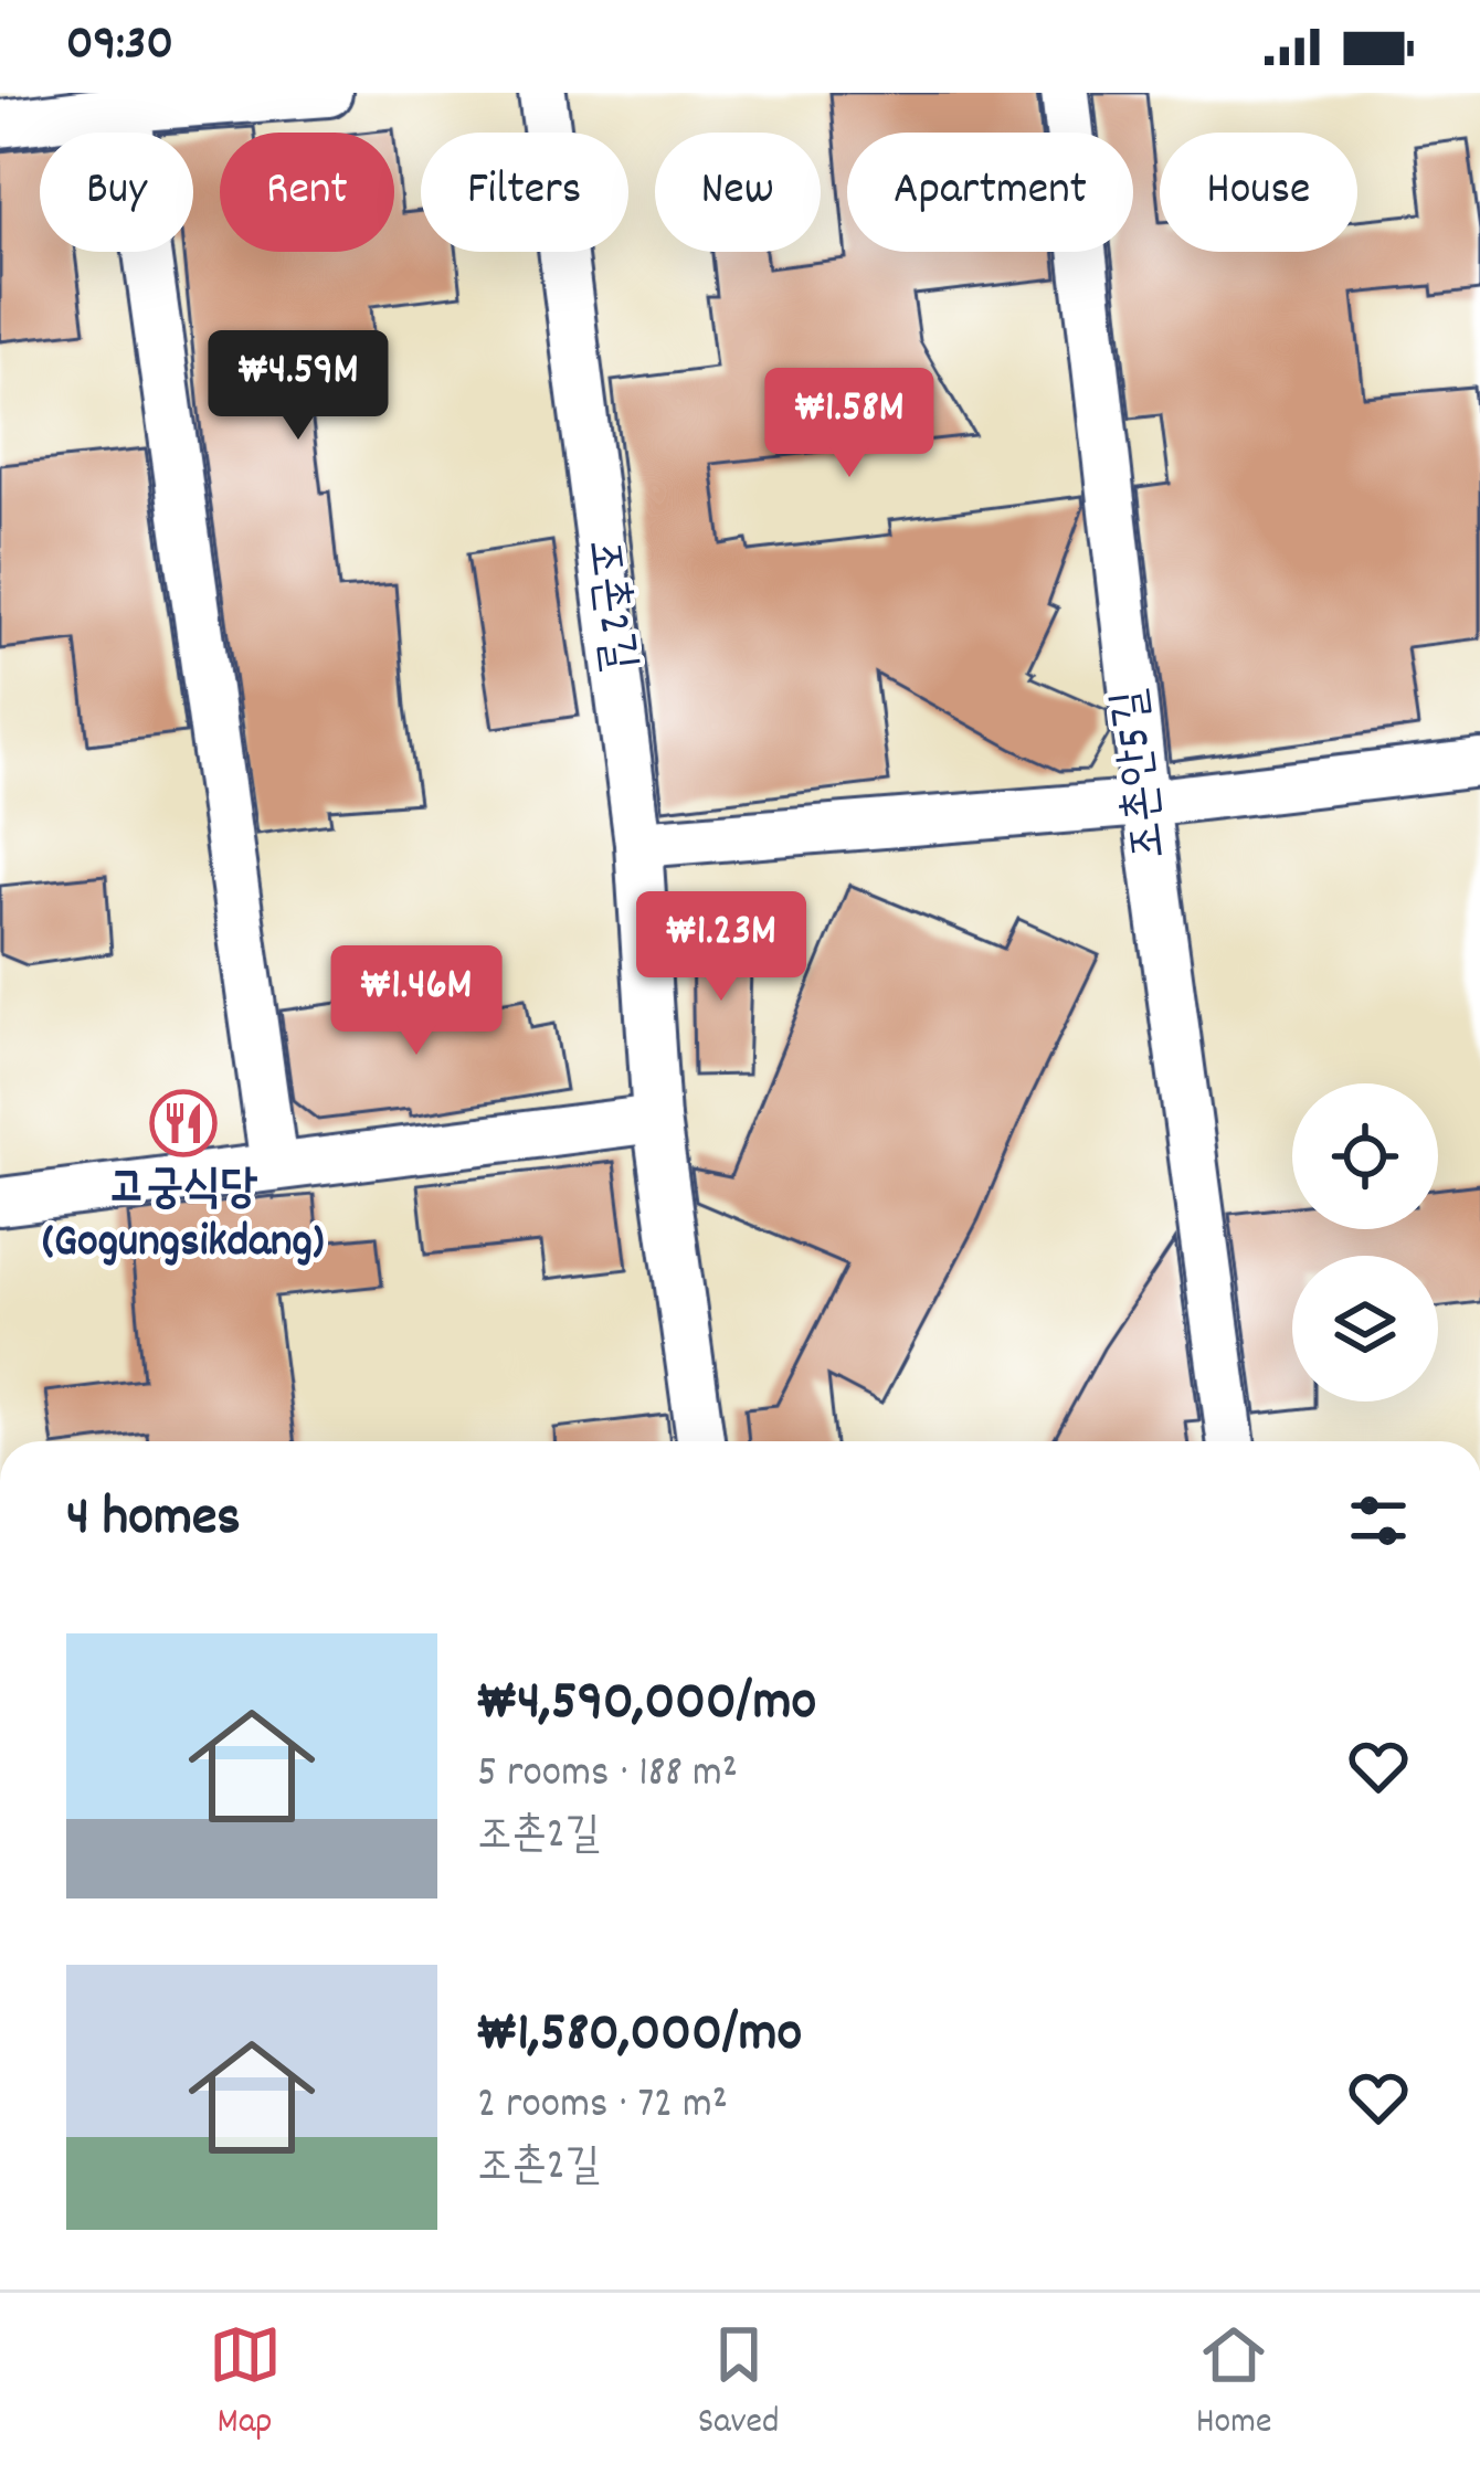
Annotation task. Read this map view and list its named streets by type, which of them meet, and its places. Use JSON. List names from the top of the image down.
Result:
{
  "streets": {
    "street": ["조촌2길", "조촌안5길"]
  },
  "places": {
    "restaurant": ["고궁식당 (Gogungsikdang)"]
  },
  "page": {
    "status": "09:30",
    "chip": [
      "Buy",
      "Rent",
      "Filters",
      "New",
      "Apartment",
      "House"
    ],
    "price": [
      "₩4.59M",
      "₩1.58M",
      "₩1.23M",
      "₩1.46M"
    ],
    "heading": "4 homes",
    "list": [
      {
        "name": "₩4,590,000/mo",
        "note": "5 rooms · 188 m² · 조촌2길"
      },
      {
        "name": "₩1,580,000/mo",
        "note": "2 rooms · 72 m² · 조촌2길"
      }
    ],
    "tabs": ["Map", "Saved", "Home"]
  }
}
